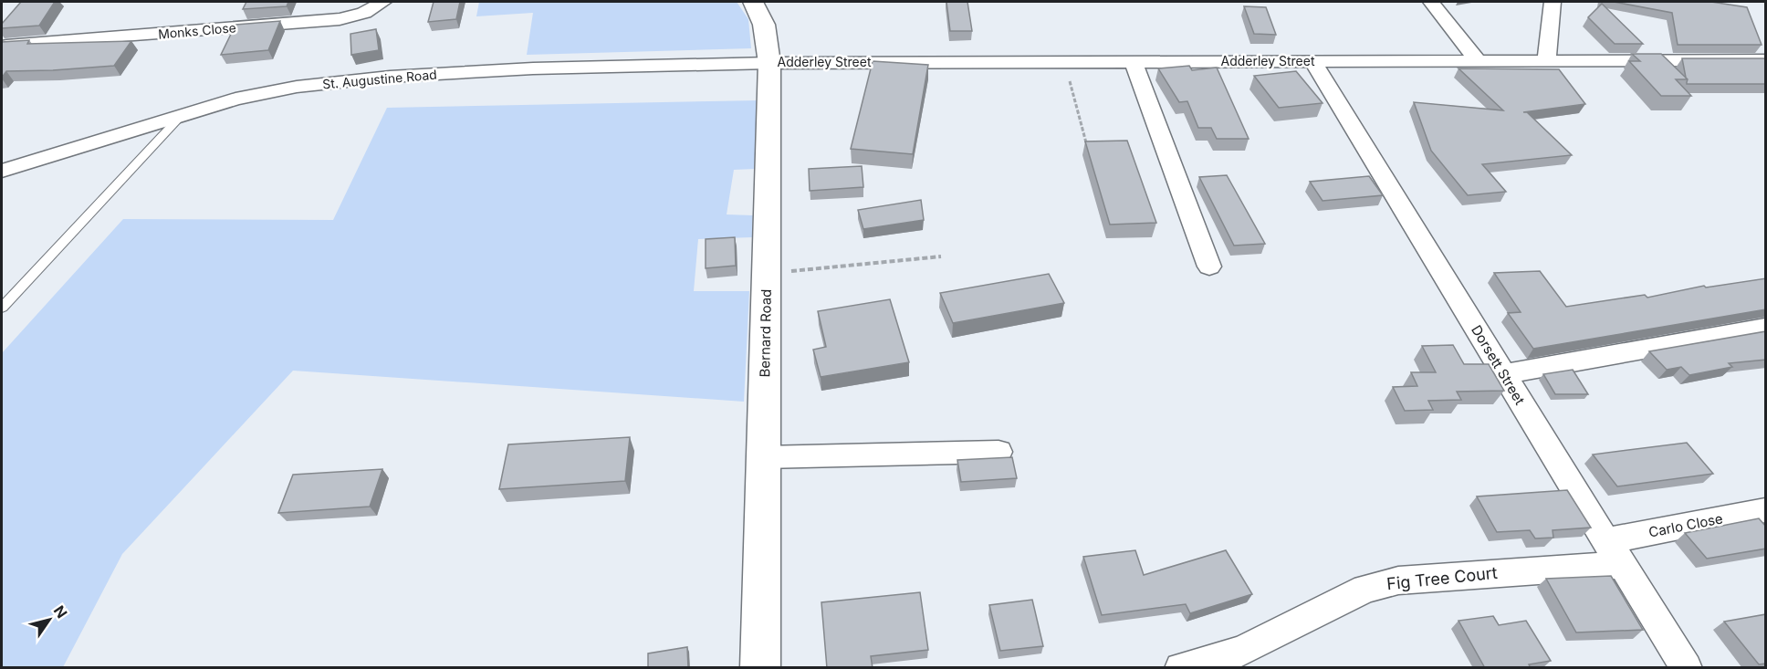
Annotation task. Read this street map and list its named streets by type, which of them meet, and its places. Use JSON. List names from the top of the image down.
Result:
{
  "streets": {
    "main road": ["Bernard Road"],
    "street": [
      "Monks Close",
      "Adderley Street",
      "St. Augustine Road",
      "Dorsett Street",
      "Carlo Close",
      "Fig Tree Court"
    ]
  },
  "crossings": [
    ["Adderley Street", "St. Augustine Road"],
    ["Adderley Street", "Bernard Road"],
    ["Adderley Street", "Dorsett Street"],
    ["St. Augustine Road", "Bernard Road"],
    ["Dorsett Street", "Carlo Close"],
    ["Dorsett Street", "Fig Tree Court"],
    ["Carlo Close", "Fig Tree Court"]
  ],
  "north": "top right"
}
